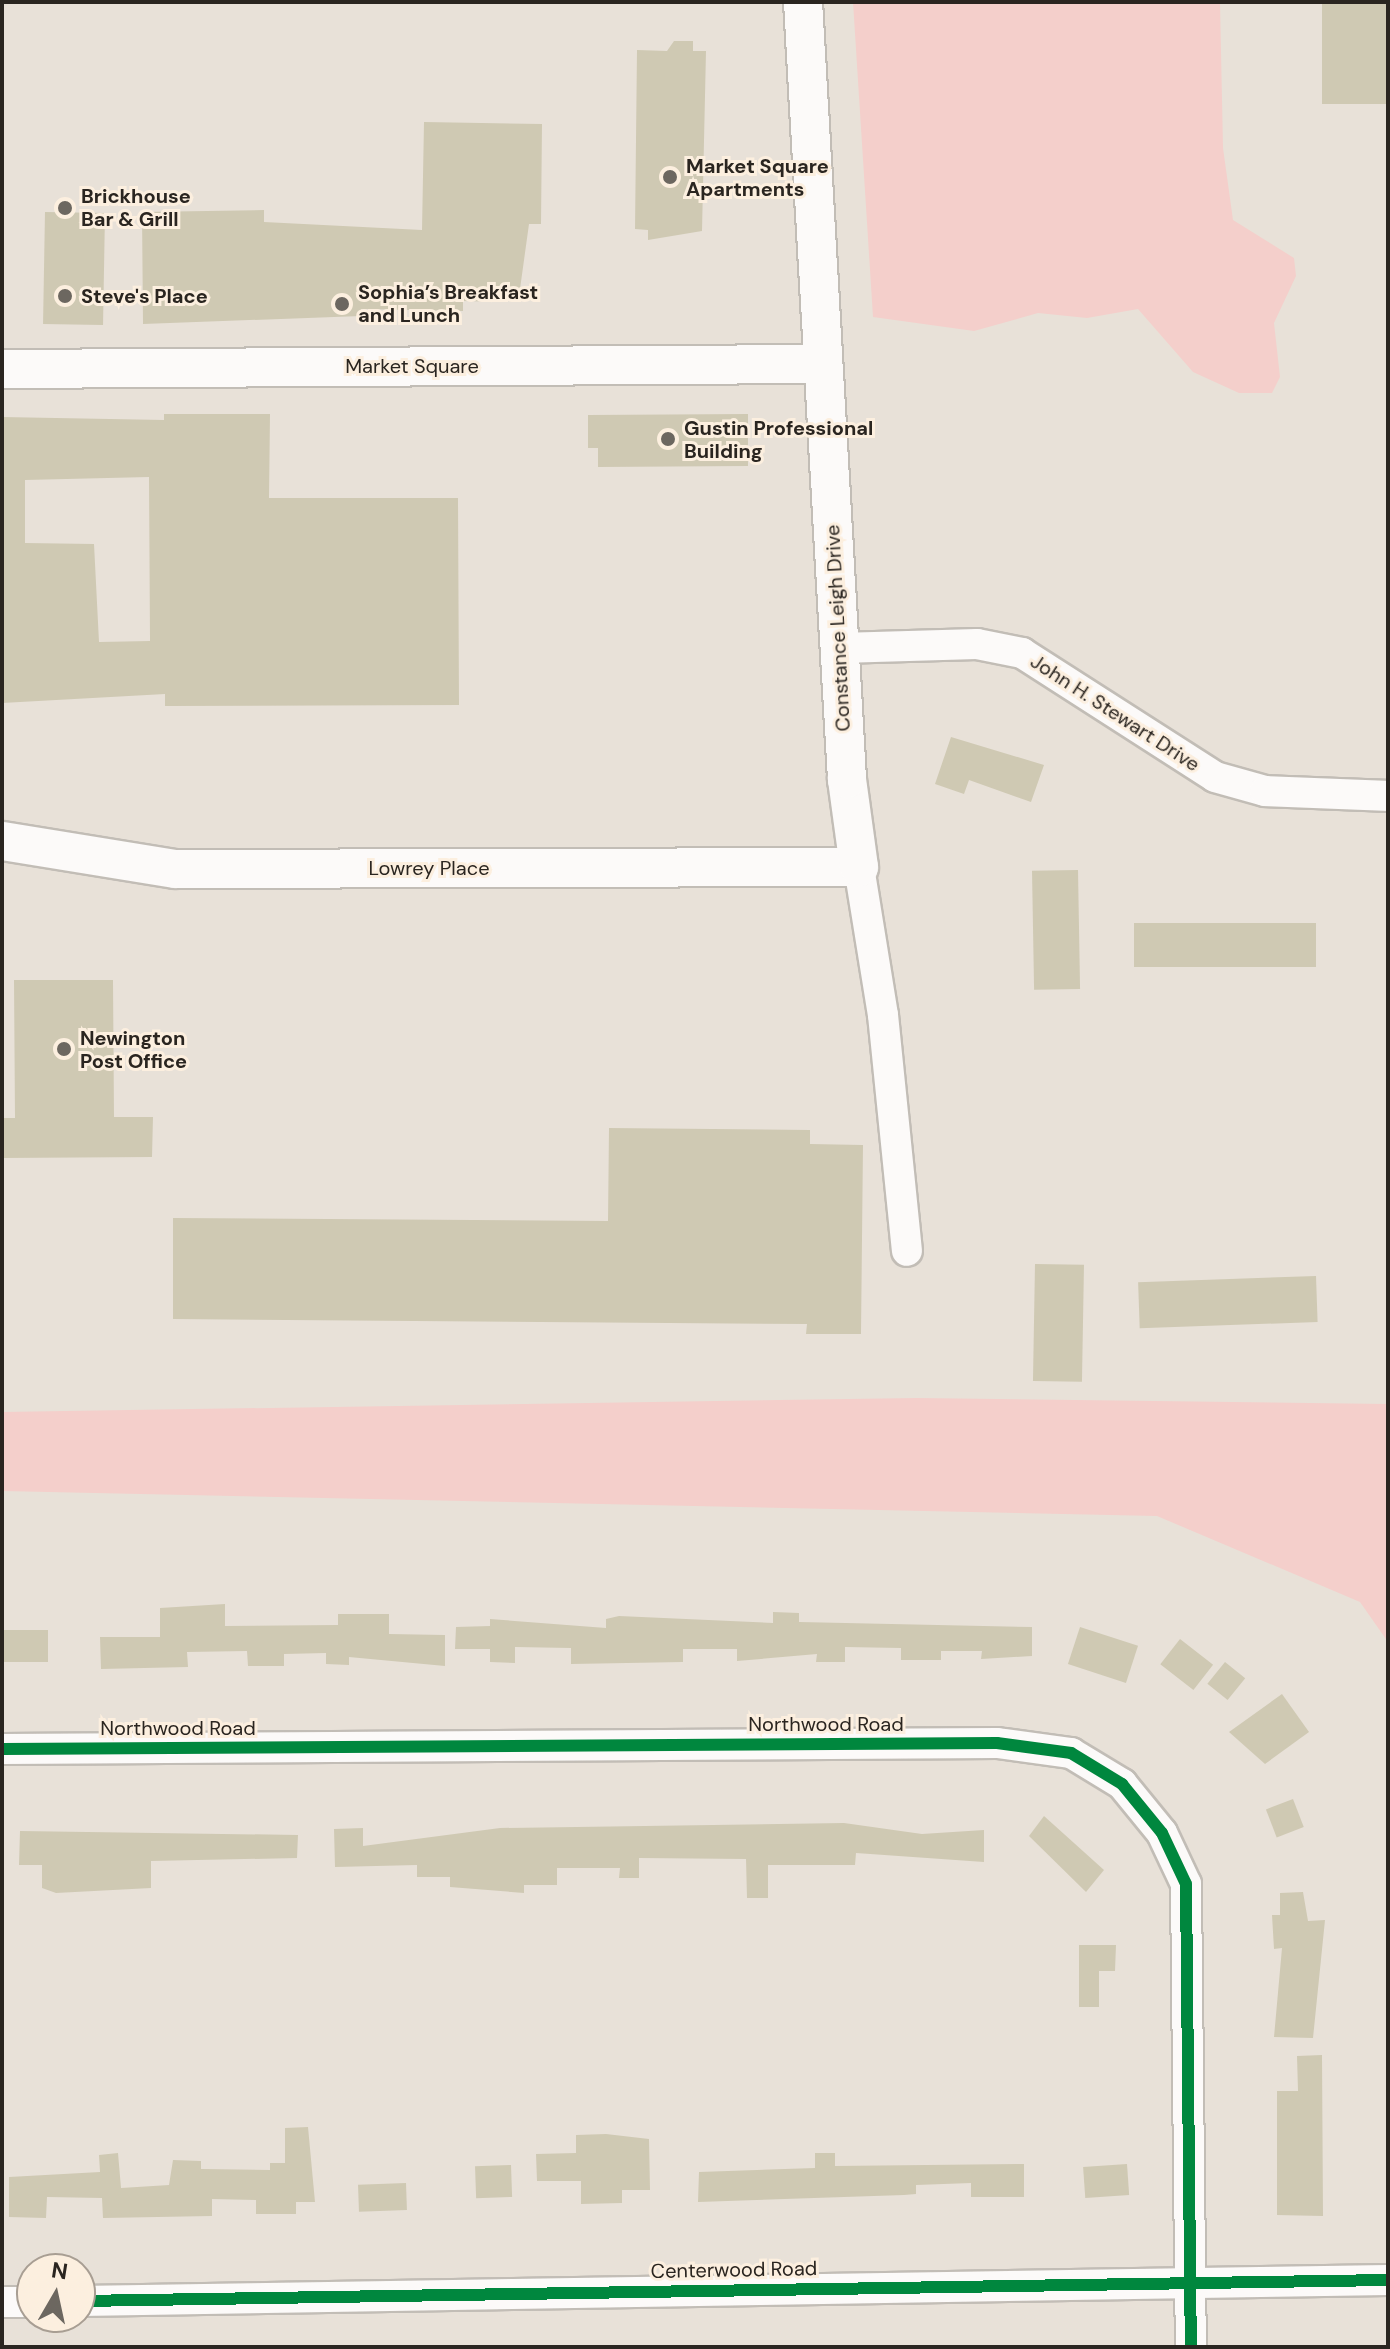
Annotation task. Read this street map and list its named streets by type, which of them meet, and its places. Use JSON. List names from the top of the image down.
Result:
{
  "streets": {
    "street": [
      "Market Square",
      "Constance Leigh Drive",
      "John H. Stewart Drive",
      "Lowrey Place",
      "Northwood Road",
      "Centerwood Road"
    ]
  },
  "crossings": [
    ["Market Square", "Constance Leigh Drive"],
    ["Constance Leigh Drive", "John H. Stewart Drive"],
    ["Constance Leigh Drive", "Lowrey Place"],
    ["Northwood Road", "Centerwood Road"]
  ],
  "places": [
    "Market Square Apartments",
    "Brickhouse Bar & Grill",
    "Steve's Place",
    "Sophia’s Breakfast and Lunch",
    "Gustin Professional Building",
    "Newington Post Office"
  ],
  "north": "top"
}
